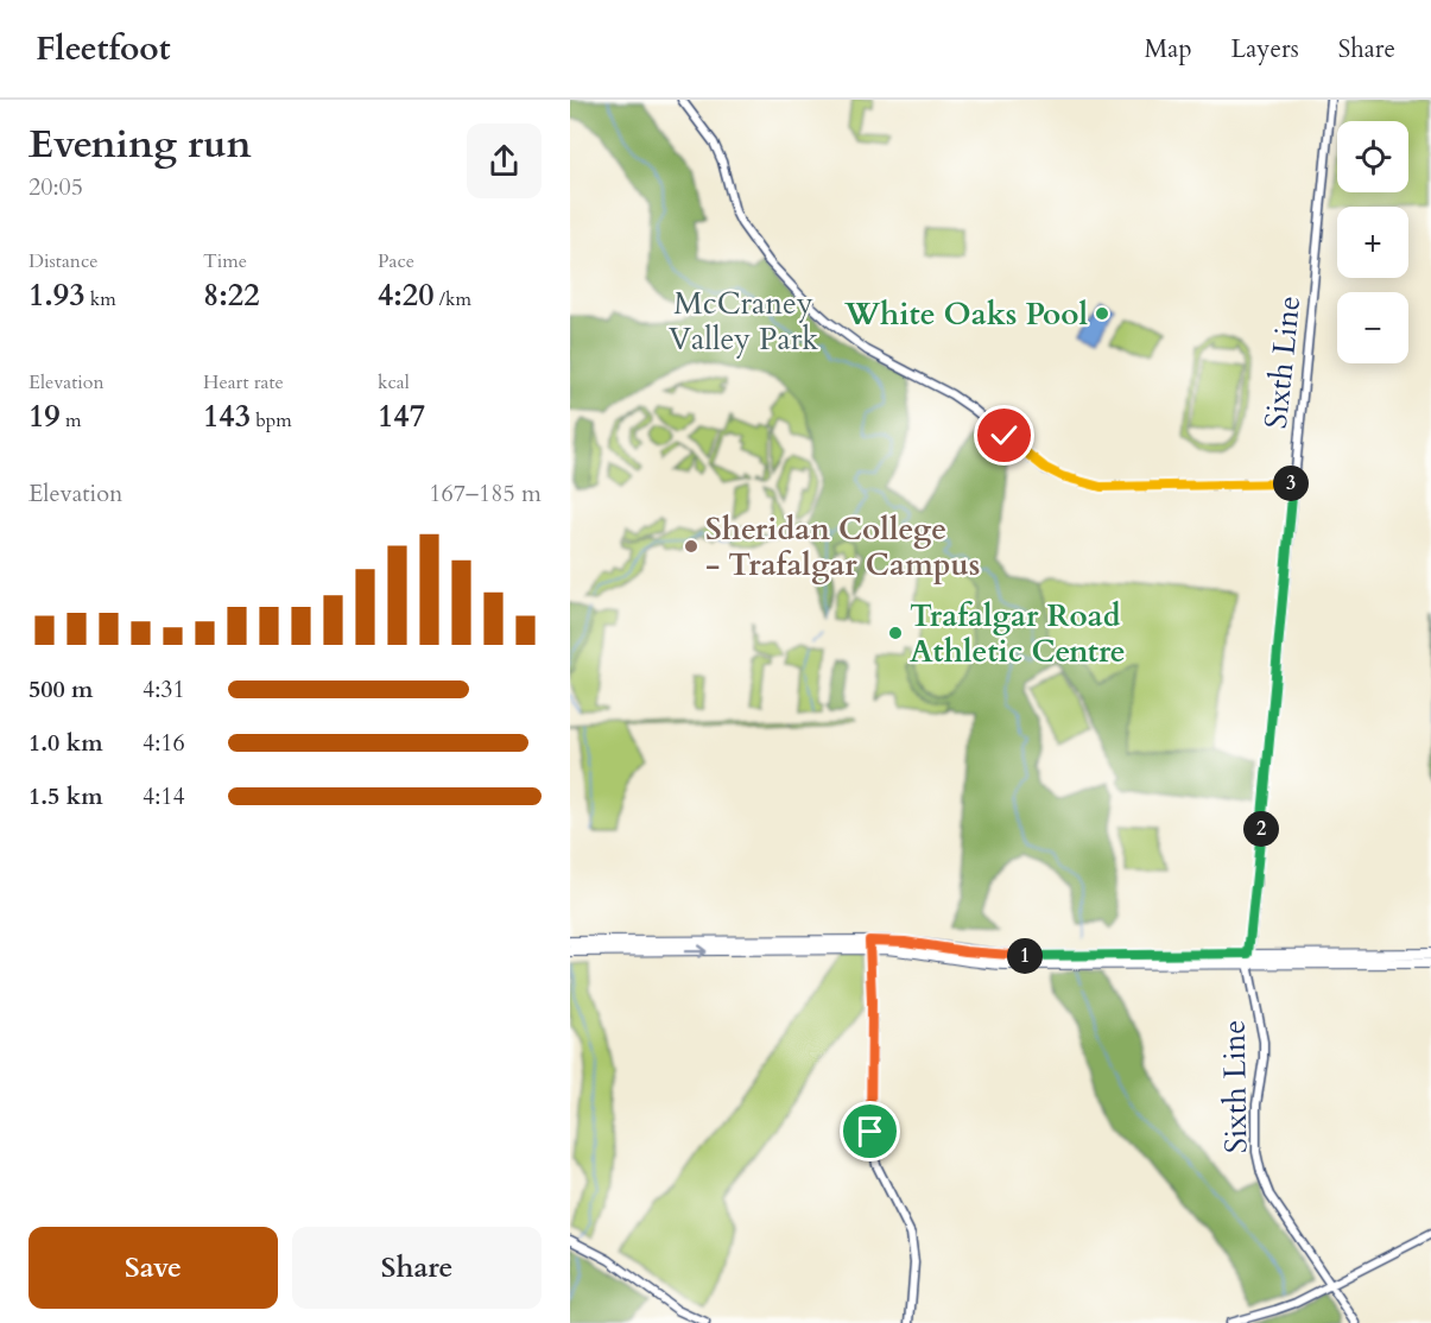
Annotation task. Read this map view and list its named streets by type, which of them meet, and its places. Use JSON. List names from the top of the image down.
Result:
{
  "streets": {
    "street": ["Sixth Line"]
  },
  "parks": ["McCraney Valley Park"],
  "places": ["White Oaks Pool", "Sheridan College - Trafalgar Campus", "Trafalgar Road Athletic Centre"],
  "page": {
    "header": "Fleetfoot",
    "nav": ["Map", "Layers", "Share"],
    "heading": ["Evening run", "20:05"],
    "map_buttons": ["+", "−"],
    "stats": [
      ["Distance", "1.93 km"],
      ["Time", "8:22"],
      ["Pace", "4:20 /km"],
      ["Elevation", "19 m"],
      ["Heart rate", "143 bpm"],
      ["kcal", "147"]
    ],
    "chart": ["Elevation", "167–185 m"],
    "pins": ["3", "2", "1"],
    "list": [
      {
        "name": "500 m",
        "note": "4:31"
      },
      {
        "name": "1.0 km",
        "note": "4:16"
      },
      {
        "name": "1.5 km",
        "note": "4:14"
      }
    ],
    "buttons": ["Save", "Share"]
  }
}
